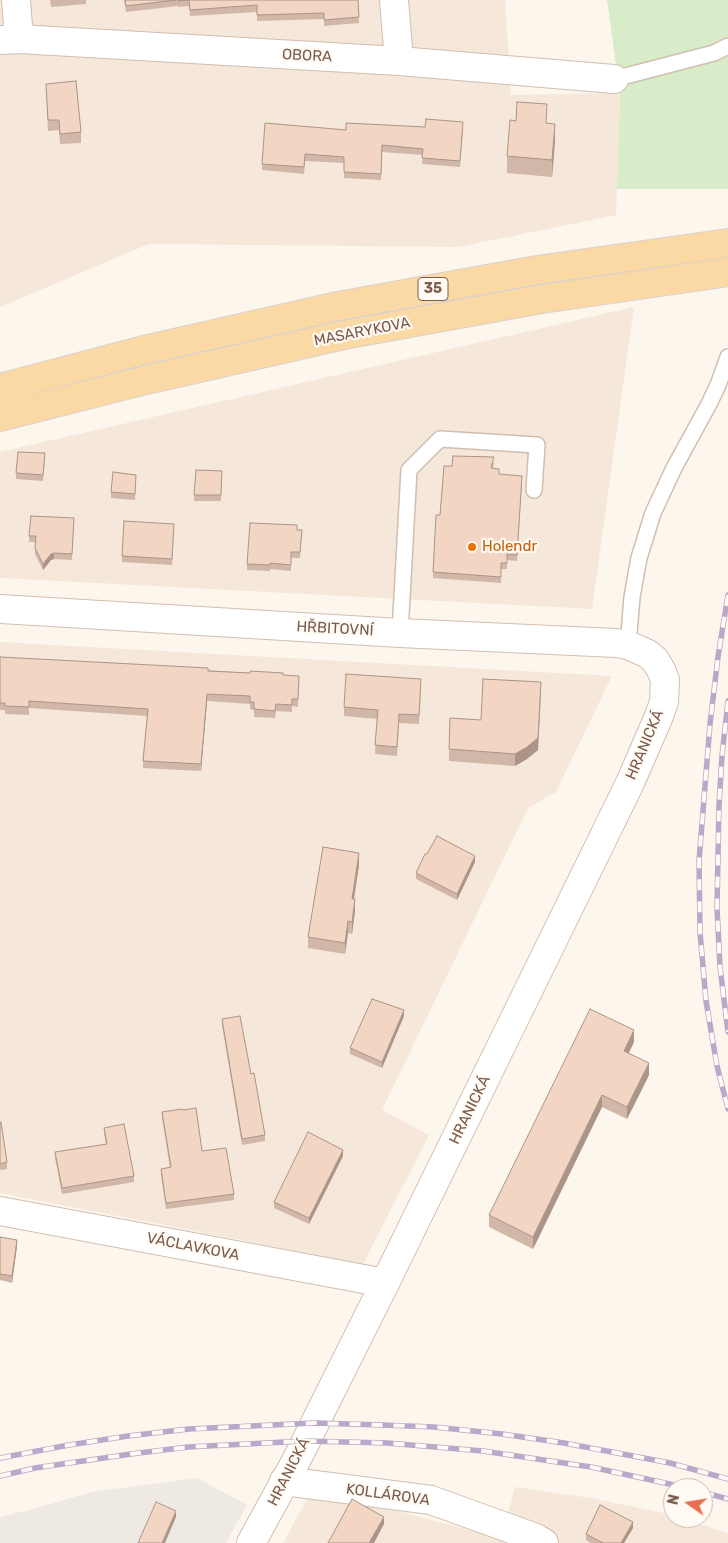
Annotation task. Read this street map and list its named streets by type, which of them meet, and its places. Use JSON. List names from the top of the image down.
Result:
{
  "streets": {
    "main road": ["35", "MASARYKOVA"],
    "street": [
      "OBORA",
      "HŘBITOVNÍ",
      "HRANICKÁ",
      "VÁCLAVKOVA",
      "KOLLÁROVA"
    ]
  },
  "crossings": [
    ["HŘBITOVNÍ", "HRANICKÁ"],
    ["HRANICKÁ", "VÁCLAVKOVA"],
    ["HRANICKÁ", "KOLLÁROVA"]
  ],
  "places": ["Holendr"],
  "north": "left"
}
